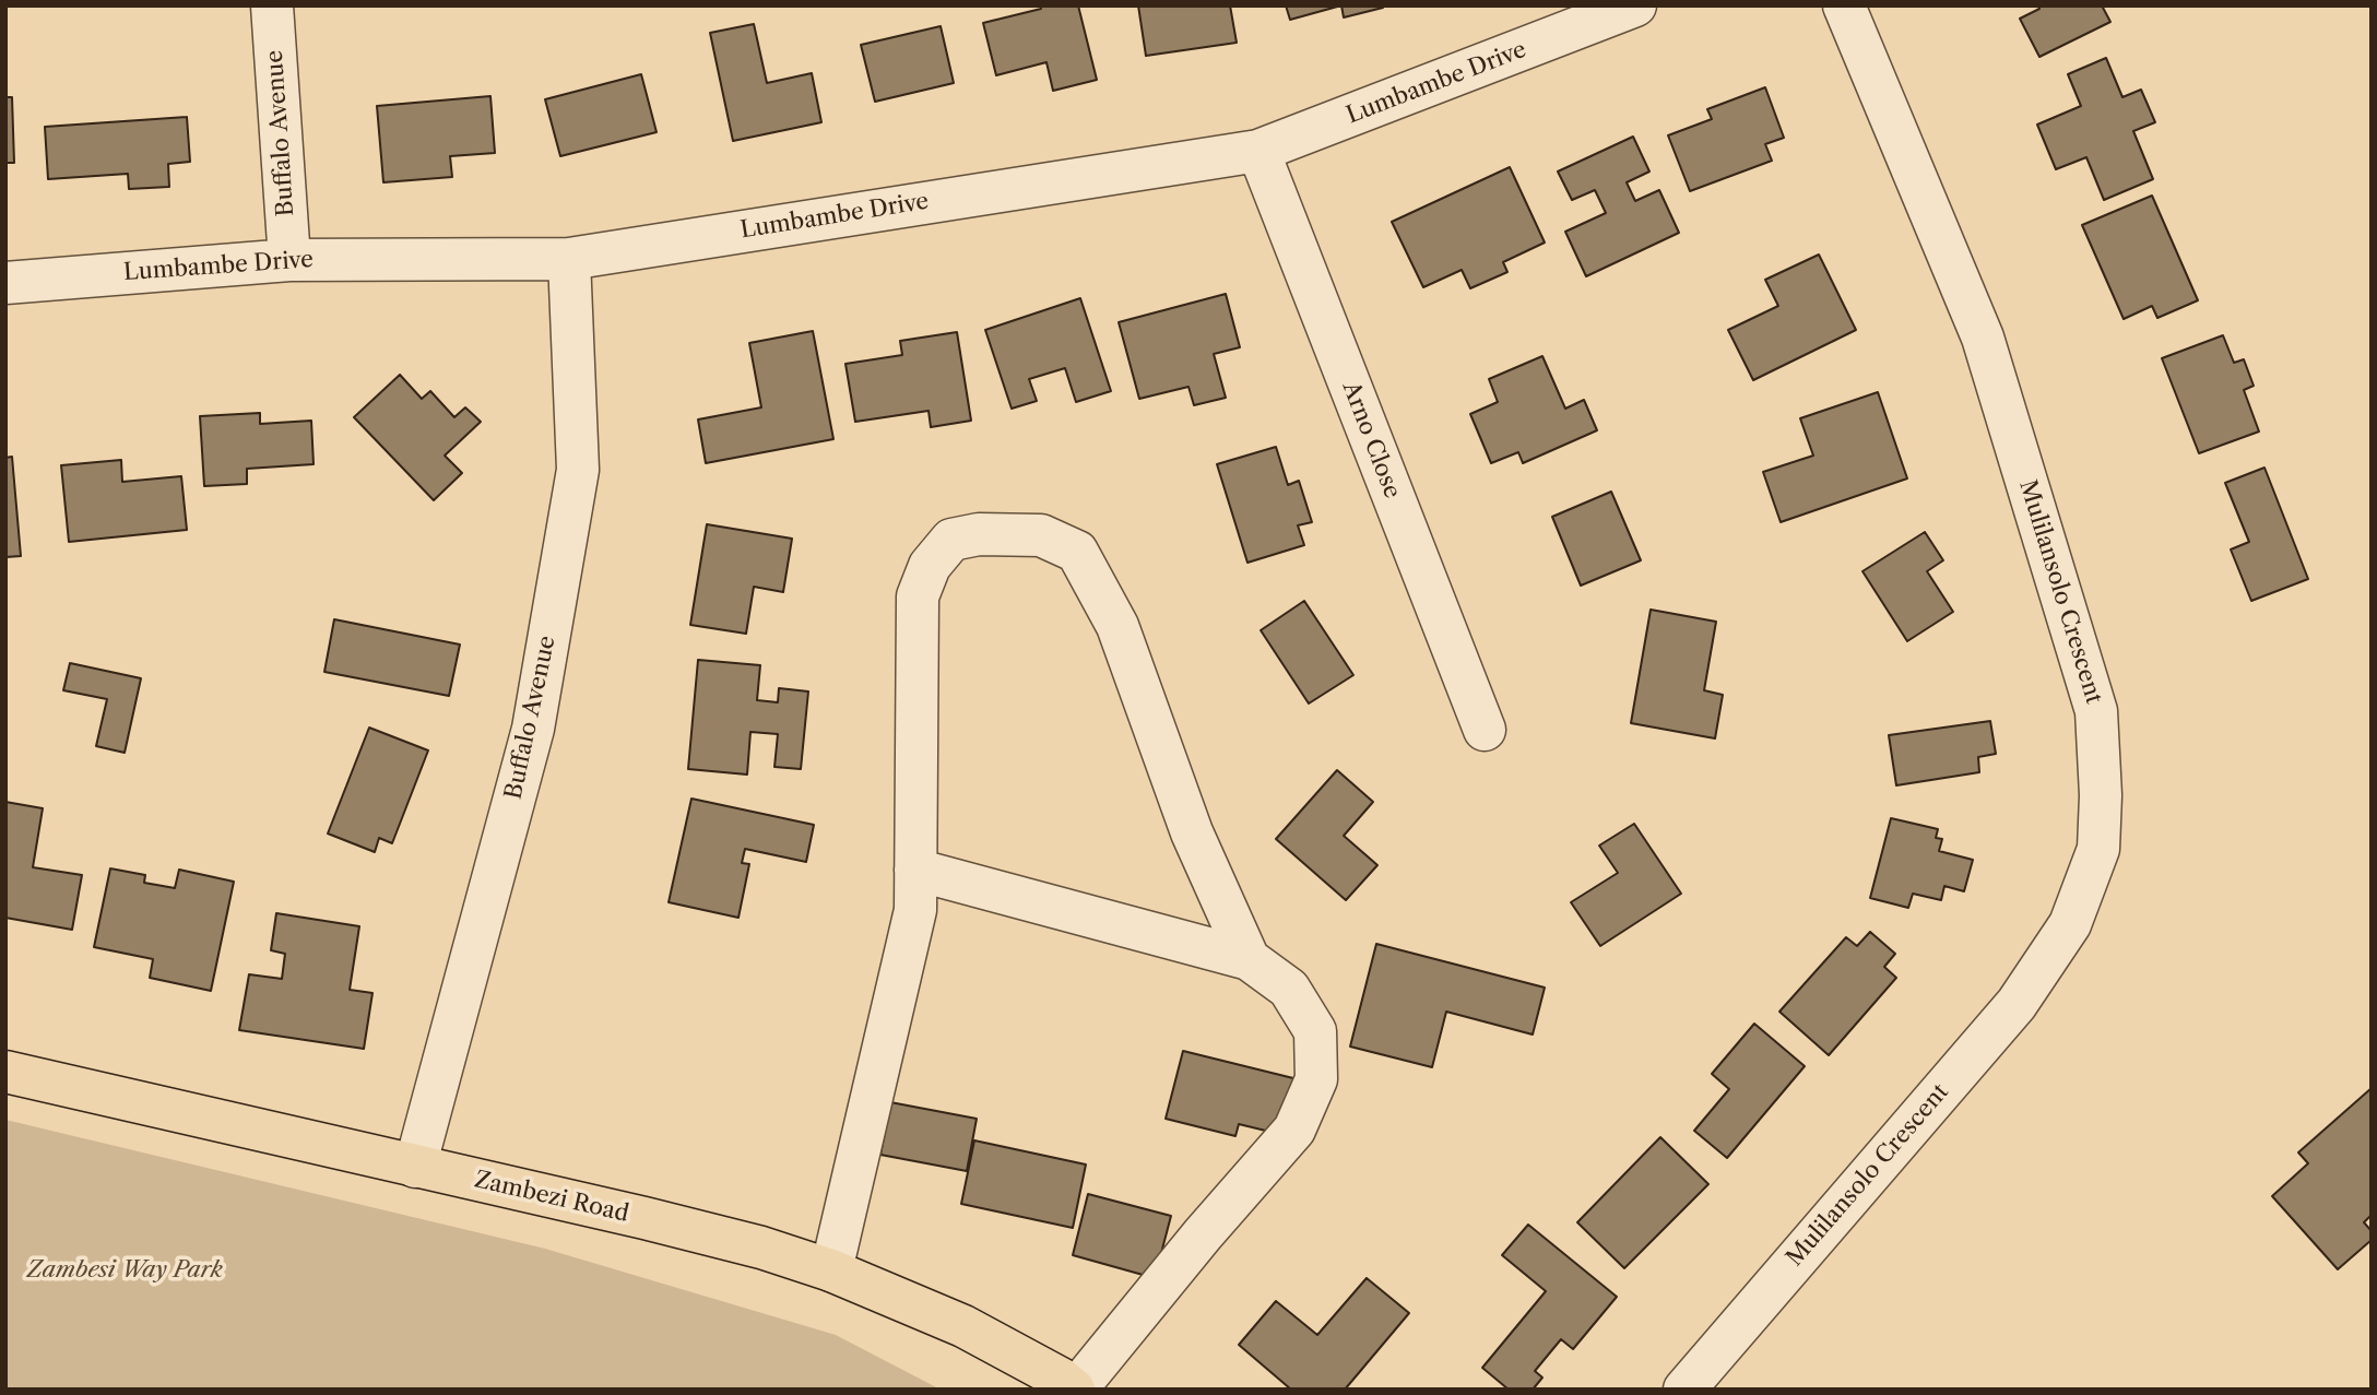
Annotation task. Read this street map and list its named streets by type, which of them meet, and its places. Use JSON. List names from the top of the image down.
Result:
{
  "streets": {
    "main road": ["Zambezi Road"],
    "street": [
      "Lumbambe Drive",
      "Buffalo Avenue",
      "Arno Close",
      "Mulilansolo Crescent"
    ]
  },
  "crossings": [
    ["Lumbambe Drive", "Buffalo Avenue"],
    ["Lumbambe Drive", "Arno Close"],
    ["Buffalo Avenue", "Zambezi Road"]
  ],
  "parks": ["Zambesi Way Park"]
}
